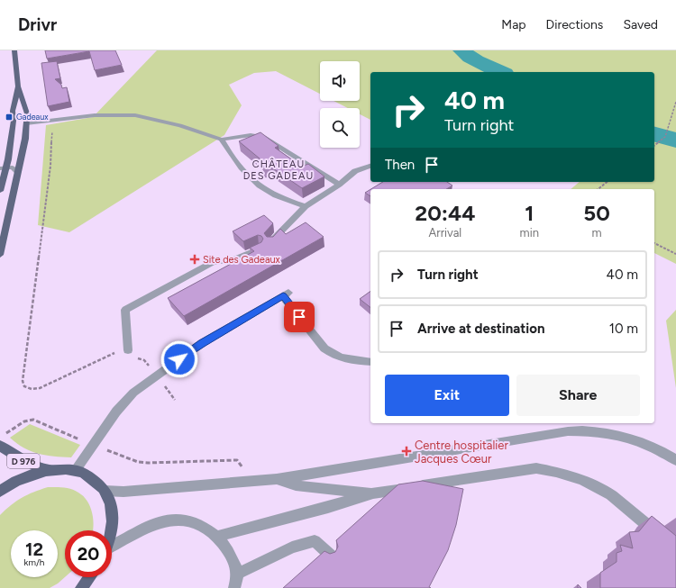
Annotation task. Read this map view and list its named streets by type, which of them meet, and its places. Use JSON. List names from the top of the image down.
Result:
{
  "streets": {
    "main road": ["D 976"]
  },
  "districts": ["CHÂTEAU DES GADEAU"],
  "places": {
    "transit": ["Gadeaux"],
    "health": ["Site des Gadeaux", "Centre hospitalier Jacques Cœur"]
  },
  "page": {
    "header": "Drivr",
    "nav": ["Map", "Directions", "Saved"],
    "turn": ["40 m", "Turn right"],
    "then": "Then",
    "eta": [
      "20:44",
      "Arrival",
      "1",
      "min",
      "50",
      "m"
    ],
    "list": [
      {
        "name": "Turn right",
        "value": "40 m"
      },
      {
        "name": "Arrive at destination",
        "value": "10 m"
      }
    ],
    "buttons": ["Exit", "Share"],
    "speed": "12 km/h",
    "limit": "20"
  }
}
